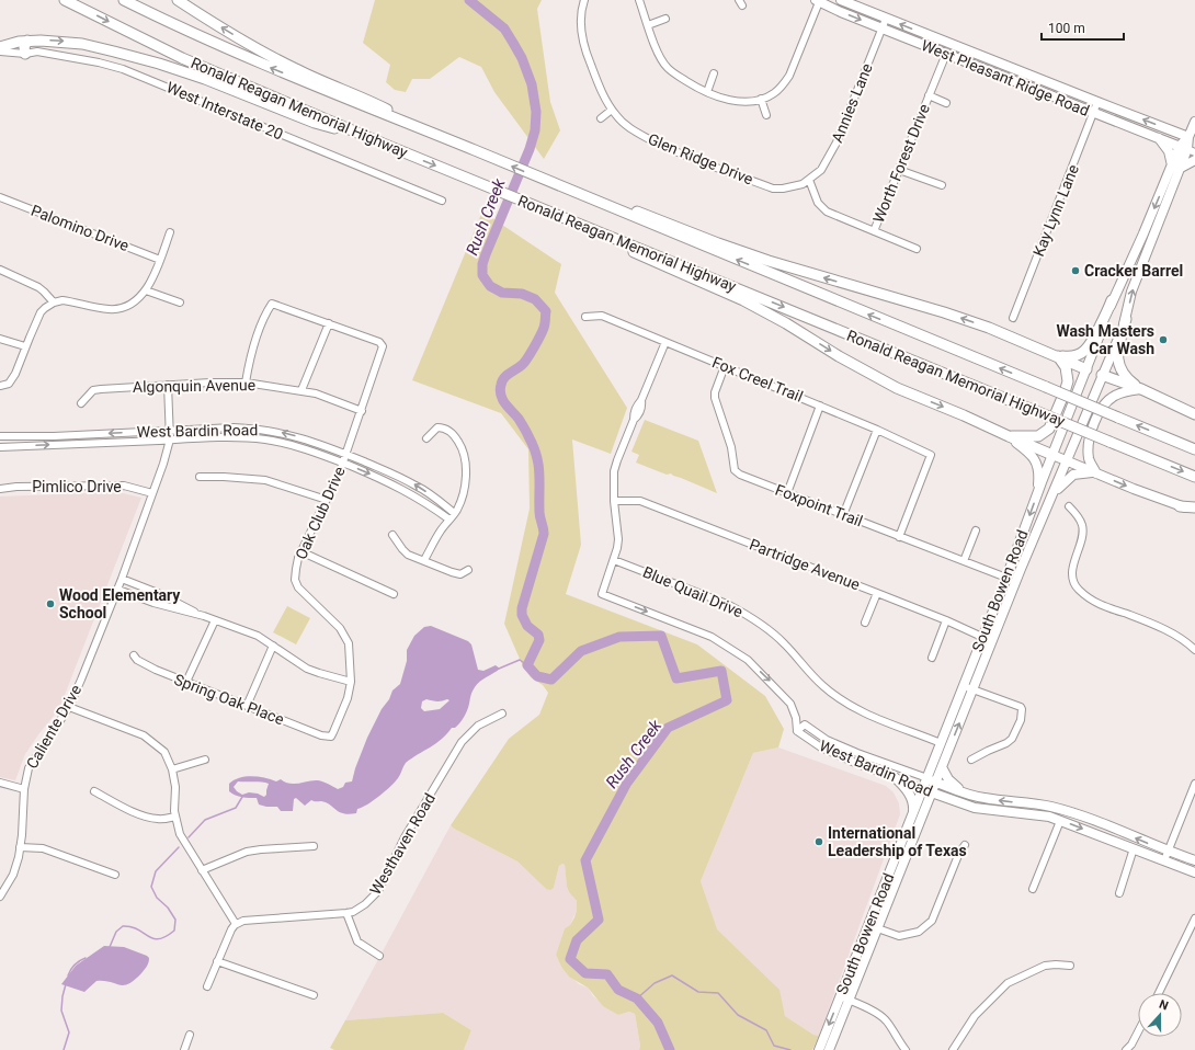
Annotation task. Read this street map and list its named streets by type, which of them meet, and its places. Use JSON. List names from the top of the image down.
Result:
{
  "streets": {
    "highway": ["Ronald Reagan Memorial Highway"],
    "main road": ["West Pleasant Ridge Road", "West Bardin Road", "South Bowen Road"],
    "street": [
      "Annies Lane",
      "West Interstate 20",
      "Glen Ridge Drive",
      "Worth Forest Drive",
      "Kay Lynn Lane",
      "Palomino Drive",
      "Fox Creel Trail",
      "Algonquin Avenue",
      "Pimlico Drive",
      "Foxpoint Trail",
      "Oak Club Drive",
      "Partridge Avenue",
      "Blue Quail Drive",
      "Spring Oak Place",
      "Caliente Drive",
      "Westhaven Road"
    ]
  },
  "crossings": [
    ["West Pleasant Ridge Road", "Annies Lane"],
    ["West Pleasant Ridge Road", "Worth Forest Drive"],
    ["West Pleasant Ridge Road", "Kay Lynn Lane"],
    ["West Pleasant Ridge Road", "South Bowen Road"],
    ["Annies Lane", "Glen Ridge Drive"],
    ["Fox Creel Trail", "Foxpoint Trail"],
    ["Algonquin Avenue", "Oak Club Drive"],
    ["Algonquin Avenue", "Caliente Drive"],
    ["West Bardin Road", "Oak Club Drive"],
    ["West Bardin Road", "South Bowen Road"],
    ["West Bardin Road", "Caliente Drive"],
    ["Pimlico Drive", "Caliente Drive"],
    ["Foxpoint Trail", "South Bowen Road"],
    ["Oak Club Drive", "Spring Oak Place"],
    ["Partridge Avenue", "South Bowen Road"],
    ["South Bowen Road", "Blue Quail Drive"]
  ],
  "water": ["Rush Creek"],
  "places": [
    "Cracker Barrel",
    "Wash Masters Car Wash",
    "Wood Elementary School",
    "International Leadership of Texas"
  ],
  "scale_bar": "100 m",
  "north": "top"
}
